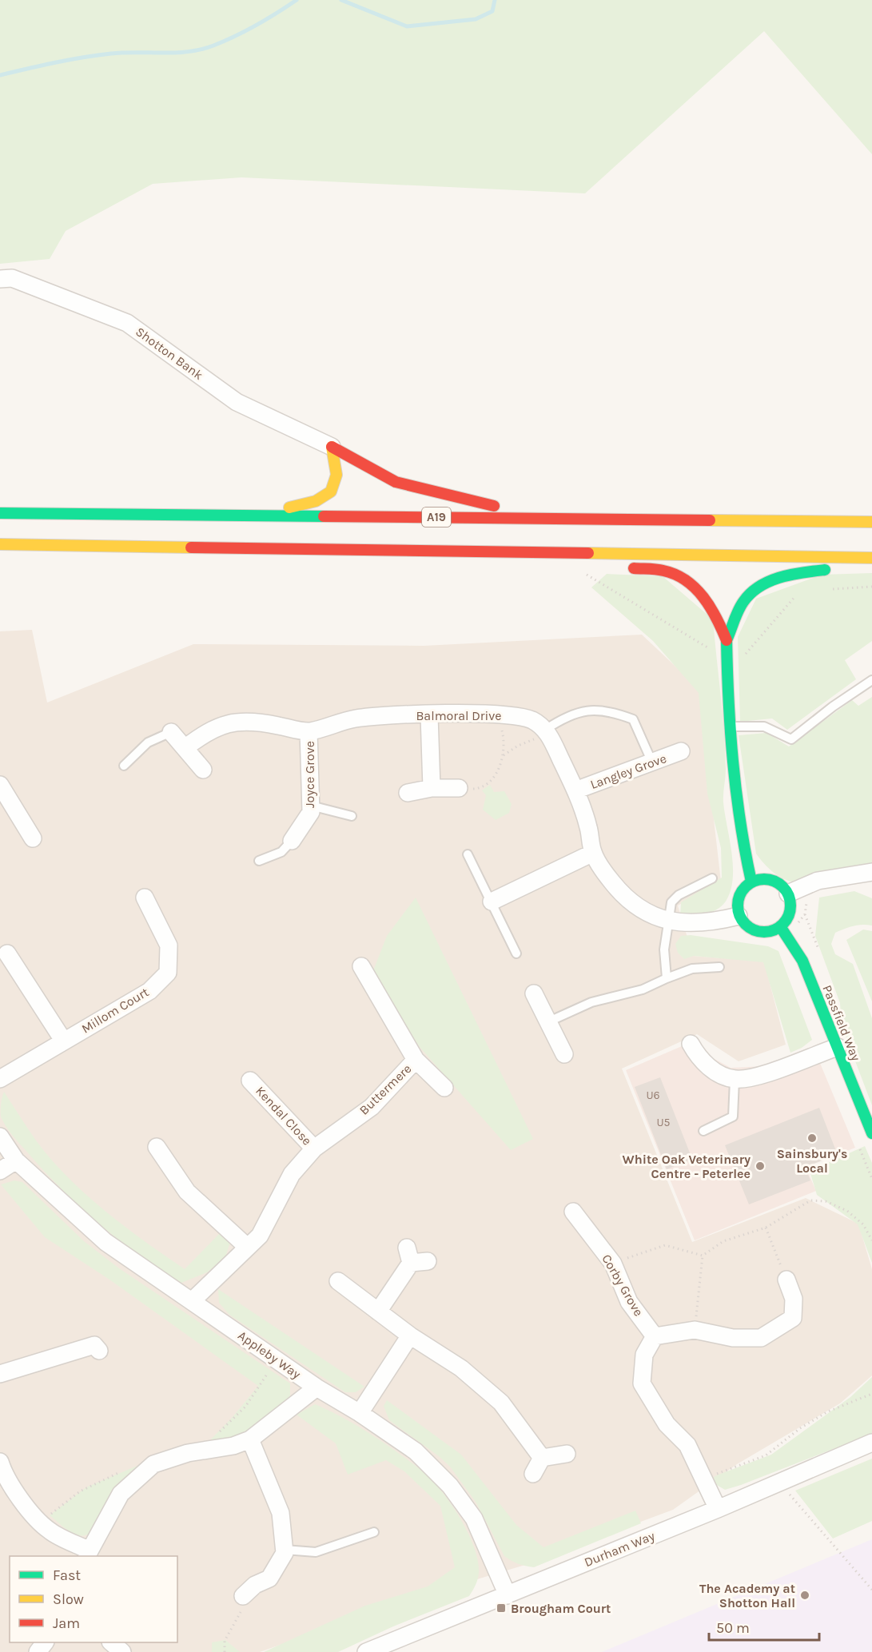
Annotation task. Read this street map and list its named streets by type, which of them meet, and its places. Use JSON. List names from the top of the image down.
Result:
{
  "streets": {
    "main road": ["A19", "Passfield Way"],
    "street": [
      "Shotton Bank",
      "Balmoral Drive",
      "Langley Grove",
      "Joyce Grove",
      "Millom Court",
      "Buttermere",
      "Kendal Close",
      "Corby Grove",
      "Appleby Way",
      "Durham Way"
    ]
  },
  "crossings": [
    ["Balmoral Drive", "Joyce Grove"],
    ["Buttermere", "Kendal Close"],
    ["Kendal Close", "Appleby Way"],
    ["Appleby Way", "Durham Way"]
  ],
  "places": {
    "other": ["Sainsbury's Local", "White Oak Veterinary Centre - Peterlee", "The Academy at Shotton Hall"],
    "transit": ["Brougham Court"]
  },
  "house_numbers": ["U6", "U5"],
  "legend": ["Fast", "Slow", "Jam"],
  "scale_bar": "50 m"
}
